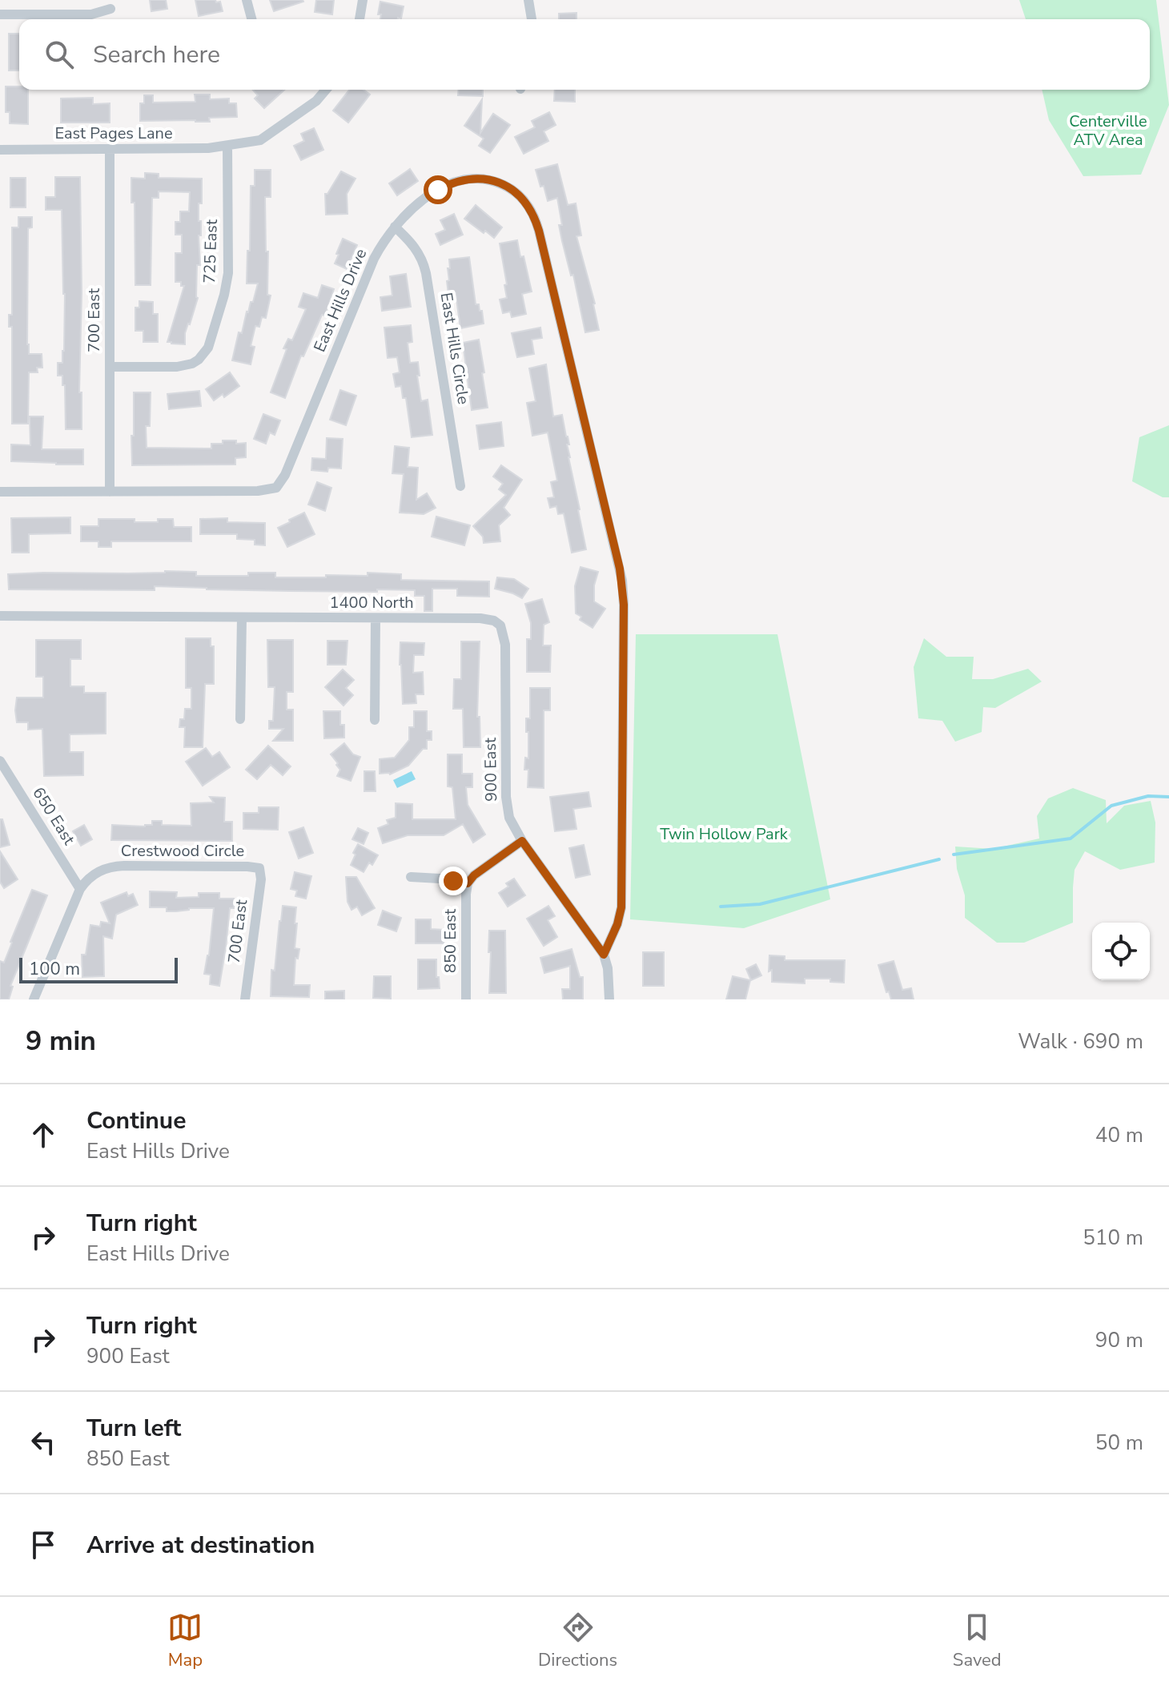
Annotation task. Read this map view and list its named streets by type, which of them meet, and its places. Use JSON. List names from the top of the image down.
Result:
{
  "streets": {
    "street": [
      "East Pages Lane",
      "725 East",
      "East Hills Drive",
      "700 East",
      "East Hills Circle",
      "1400 North",
      "900 East",
      "650 East",
      "Crestwood Circle",
      "850 East"
    ]
  },
  "crossings": [
    ["East Pages Lane", "725 East"],
    ["East Pages Lane", "700 East"],
    ["725 East", "700 East"],
    ["East Hills Drive", "700 East"],
    ["East Hills Drive", "East Hills Circle"],
    ["East Hills Drive", "900 East"],
    ["700 East", "Crestwood Circle"],
    ["1400 North", "900 East"],
    ["650 East", "Crestwood Circle"]
  ],
  "parks": ["Centerville ATV Area", "Twin Hollow Park"],
  "scale_bar": "100 m",
  "page": {
    "search": "Search here",
    "scale": "100 m",
    "heading": ["9 min", "Walk · 690 m"],
    "list": [
      ["Continue", "East Hills Drive", "40 m"],
      ["Turn right", "East Hills Drive", "510 m"],
      ["Turn right", "900 East", "90 m"],
      ["Turn left", "850 East", "50 m"],
      "Arrive at destination"
    ],
    "nav": ["Map", "Directions", "Saved"]
  }
}
